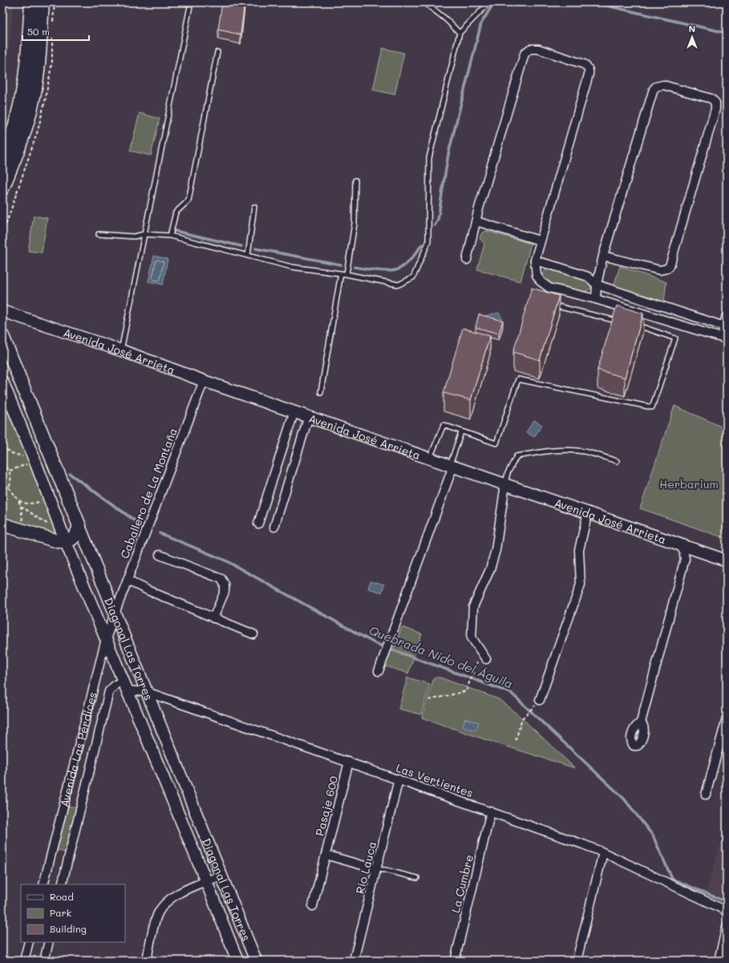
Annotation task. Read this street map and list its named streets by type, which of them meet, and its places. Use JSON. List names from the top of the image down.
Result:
{
  "streets": {
    "main road": ["Avenida José Arrieta", "Diagonal Las Torres"],
    "street": [
      "Caballero de La Montaña",
      "Avenida Las Perdices",
      "Las Vertientes",
      "Pasaje 600",
      "Río Lauca",
      "La Cumbre"
    ]
  },
  "crossings": [
    ["Avenida José Arrieta", "Caballero de La Montaña"],
    ["Caballero de La Montaña", "Diagonal Las Torres"],
    ["Caballero de La Montaña", "Avenida Las Perdices"],
    ["Diagonal Las Torres", "Avenida Las Perdices"],
    ["Diagonal Las Torres", "Las Vertientes"],
    ["Avenida Las Perdices", "Las Vertientes"],
    ["Las Vertientes", "Pasaje 600"],
    ["Las Vertientes", "Río Lauca"],
    ["Las Vertientes", "La Cumbre"]
  ],
  "water": ["Quebrada Nido del Águila"],
  "parks": ["Herbarium"],
  "legend": ["Road", "Park", "Building"],
  "scale_bar": "50 m",
  "north": "top"
}
